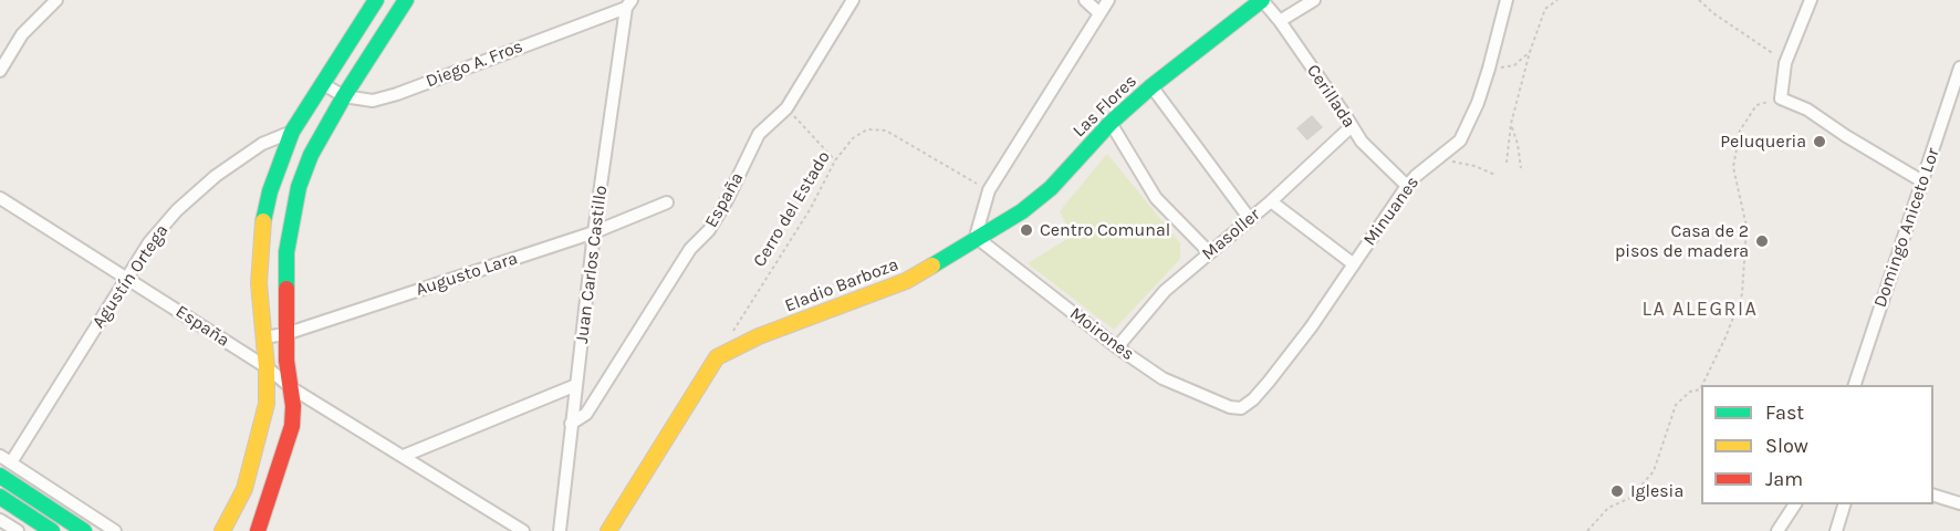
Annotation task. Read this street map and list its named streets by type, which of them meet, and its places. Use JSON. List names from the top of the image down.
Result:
{
  "streets": {
    "main road": ["Las Flores", "Eladio Barboza"],
    "street": [
      "Diego A. Fros",
      "Cerillada",
      "España",
      "Minuanes",
      "Domingo Aniceto Lor",
      "Masoller",
      "Juan Carlos Castillo",
      "Augusto Lara",
      "Agustín Ortega",
      "Moirones"
    ],
    "path": ["Cerro del Estado"]
  },
  "crossings": [
    ["Diego A. Fros", "Juan Carlos Castillo"],
    ["Cerillada", "Las Flores"],
    ["Cerillada", "Minuanes"],
    ["Cerillada", "Masoller"],
    ["Las Flores", "Eladio Barboza"],
    ["Las Flores", "Moirones"],
    ["España", "Juan Carlos Castillo"],
    ["España", "Agustín Ortega"],
    ["Minuanes", "Moirones"],
    ["Masoller", "Moirones"],
    ["Juan Carlos Castillo", "Augusto Lara"],
    ["Eladio Barboza", "Moirones"]
  ],
  "districts": ["LA ALEGRIA"],
  "places": [
    "Peluqueria",
    "Centro Comunal",
    "Casa de 2 pisos de madera",
    "Iglesia"
  ],
  "legend": ["Fast", "Slow", "Jam"]
}
